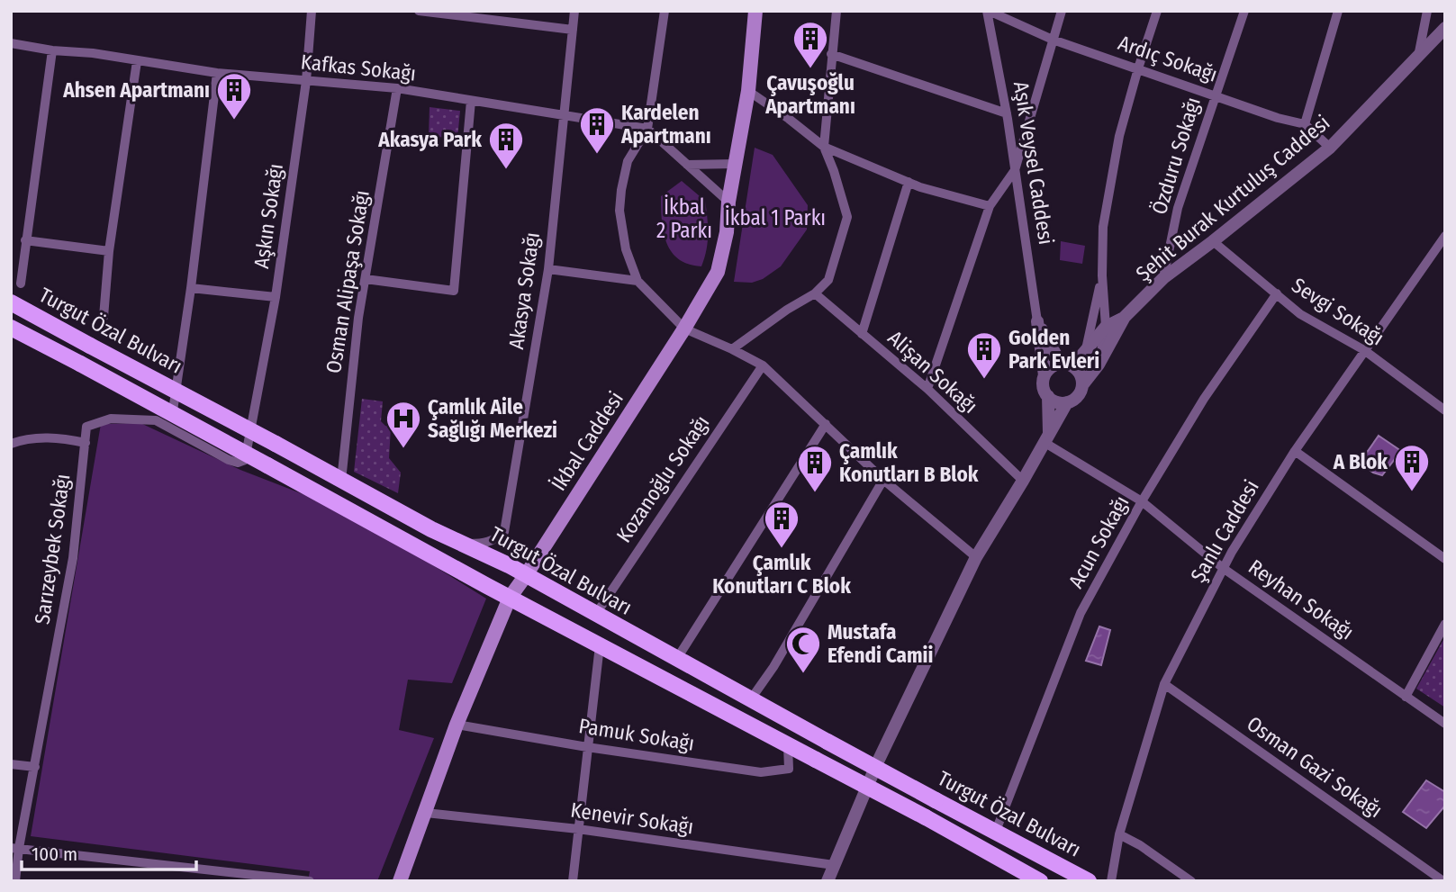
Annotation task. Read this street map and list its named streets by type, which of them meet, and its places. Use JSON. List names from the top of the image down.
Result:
{
  "streets": {
    "main road": ["Turgut Özal Bulvarı", "İkbal Caddesi"],
    "street": [
      "Ardıç Sokağı",
      "Kafkas Sokağı",
      "Özduru Sokağı",
      "Aşık Veysel Caddesi",
      "Şehit Burak Kurtuluş Caddesi",
      "Aşkın Sokağı",
      "Osman Alipaşa Sokağı",
      "Akasya Sokağı",
      "Sevgi Sokağı",
      "Alişan Sokağı",
      "Kozanoğlu Sokağı",
      "Şanlı Caddesi",
      "Acun Sokağı",
      "Sarızeybek Sokağı",
      "Reyhan Sokağı",
      "Pamuk Sokağı",
      "Osman Gazi Sokağı",
      "Kenevir Sokağı"
    ]
  },
  "crossings": [
    ["Ardıç Sokağı", "Özduru Sokağı"],
    ["Ardıç Sokağı", "Aşık Veysel Caddesi"],
    ["Ardıç Sokağı", "Şehit Burak Kurtuluş Caddesi"],
    ["Kafkas Sokağı", "Aşkın Sokağı"],
    ["Kafkas Sokağı", "Osman Alipaşa Sokağı"],
    ["Kafkas Sokağı", "Akasya Sokağı"],
    ["Özduru Sokağı", "Şehit Burak Kurtuluş Caddesi"],
    ["Aşık Veysel Caddesi", "Şehit Burak Kurtuluş Caddesi"],
    ["Şehit Burak Kurtuluş Caddesi", "Sevgi Sokağı"],
    ["Osman Alipaşa Sokağı", "Turgut Özal Bulvarı"],
    ["Akasya Sokağı", "Turgut Özal Bulvarı"],
    ["Sevgi Sokağı", "Şanlı Caddesi"],
    ["Sevgi Sokağı", "Acun Sokağı"],
    ["Turgut Özal Bulvarı", "İkbal Caddesi"],
    ["Turgut Özal Bulvarı", "Kozanoğlu Sokağı"],
    ["Turgut Özal Bulvarı", "Acun Sokağı"],
    ["Turgut Özal Bulvarı", "Pamuk Sokağı"],
    ["İkbal Caddesi", "Pamuk Sokağı"],
    ["İkbal Caddesi", "Kenevir Sokağı"],
    ["Şanlı Caddesi", "Reyhan Sokağı"],
    ["Şanlı Caddesi", "Osman Gazi Sokağı"],
    ["Acun Sokağı", "Reyhan Sokağı"]
  ],
  "parks": ["İkbal 2 Parkı", "İkbal 1 Parkı"],
  "places": {
    "building": [
      "Çavuşoğlu Apartmanı",
      "Ahsen Apartmanı",
      "Kardelen Apartmanı",
      "Akasya Park",
      "Golden Park Evleri",
      "A Blok",
      "Çamlık Konutları B Blok",
      "Çamlık Konutları C Blok"
    ],
    "hospital": ["Çamlık Aile Sağlığı Merkezi"],
    "mosque": ["Mustafa Efendi Camii"]
  },
  "scale_bar": "100 m"
}
